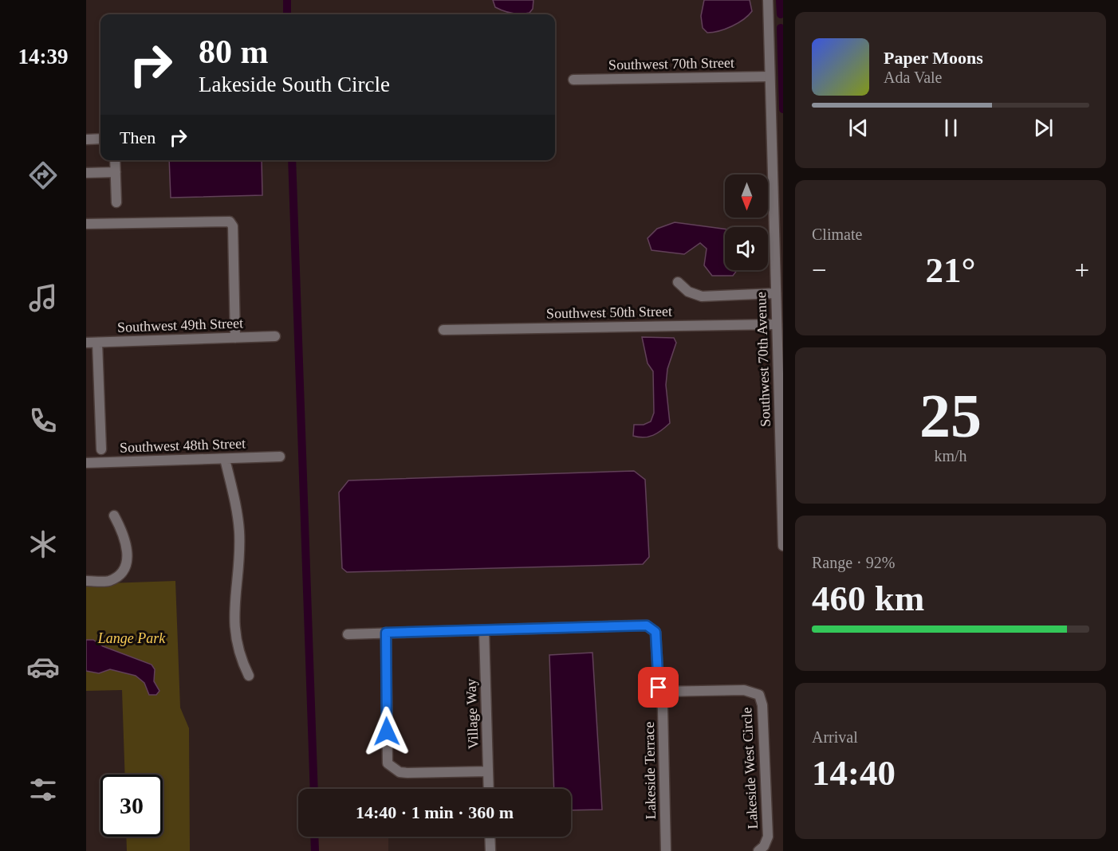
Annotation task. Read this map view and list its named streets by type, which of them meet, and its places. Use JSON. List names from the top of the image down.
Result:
{
  "streets": {
    "street": [
      "Southwest 70th Street",
      "Southwest 50th Street",
      "Southwest 49th Street",
      "Southwest 70th Avenue",
      "Southwest 48th Street",
      "Village Way",
      "Lakeside West Circle",
      "Lakeside Terrace"
    ]
  },
  "crossings": [
    ["Southwest 70th Street", "Southwest 70th Avenue"],
    ["Southwest 50th Street", "Southwest 70th Avenue"],
    ["Village Way", "Lakeside Terrace"],
    ["Lakeside West Circle", "Lakeside Terrace"]
  ],
  "parks": ["Lange Park"],
  "north": "bottom",
  "page": {
    "tabs": "14:39",
    "turn": ["80 m", "Lakeside South Circle"],
    "song": ["Paper Moons", "Ada Vale"],
    "then": "Then",
    "tile": [
      "Climate",
      ["25", "km/h"],
      ["Range · 92%", "460 km"],
      ["Arrival", "14:40"]
    ],
    "heat": ["−", "21°", "+"],
    "limit": "30",
    "trip": "14:40 · 1 min · 360 m"
  }
}
